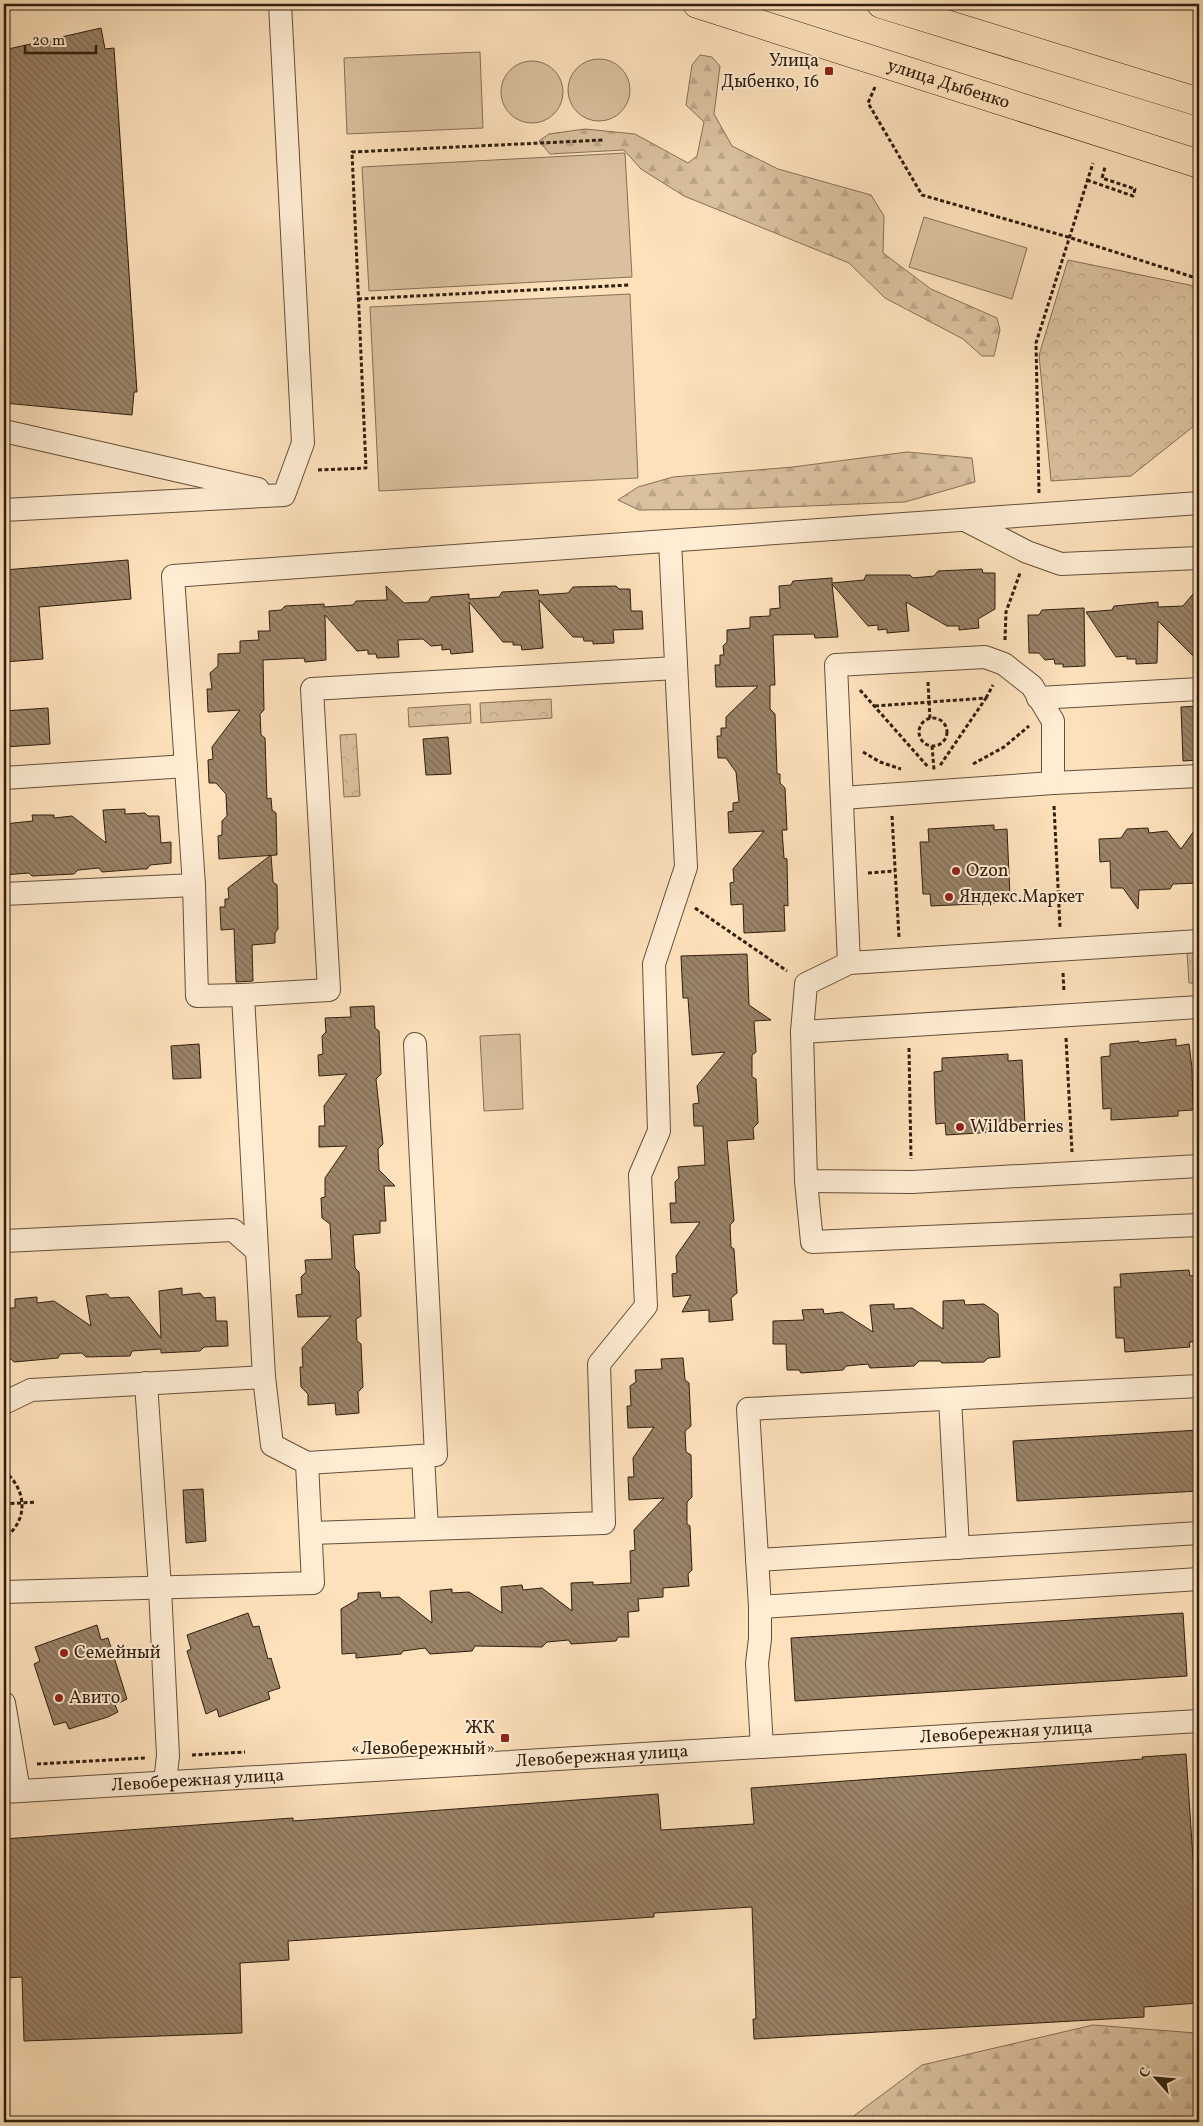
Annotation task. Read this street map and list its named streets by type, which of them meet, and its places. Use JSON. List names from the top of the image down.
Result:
{
  "streets": {
    "main road": ["улица Дыбенко"],
    "street": ["Левобережная улица"]
  },
  "places": {
    "transit": ["Улица Дыбенко, 16", "ЖК «Левобережный»"],
    "other": [
      "Ozon",
      "Яндекс.Маркет",
      "Wildberries",
      "Семейный",
      "Авито"
    ]
  },
  "scale_bar": "20 m",
  "north": "top left"
}
